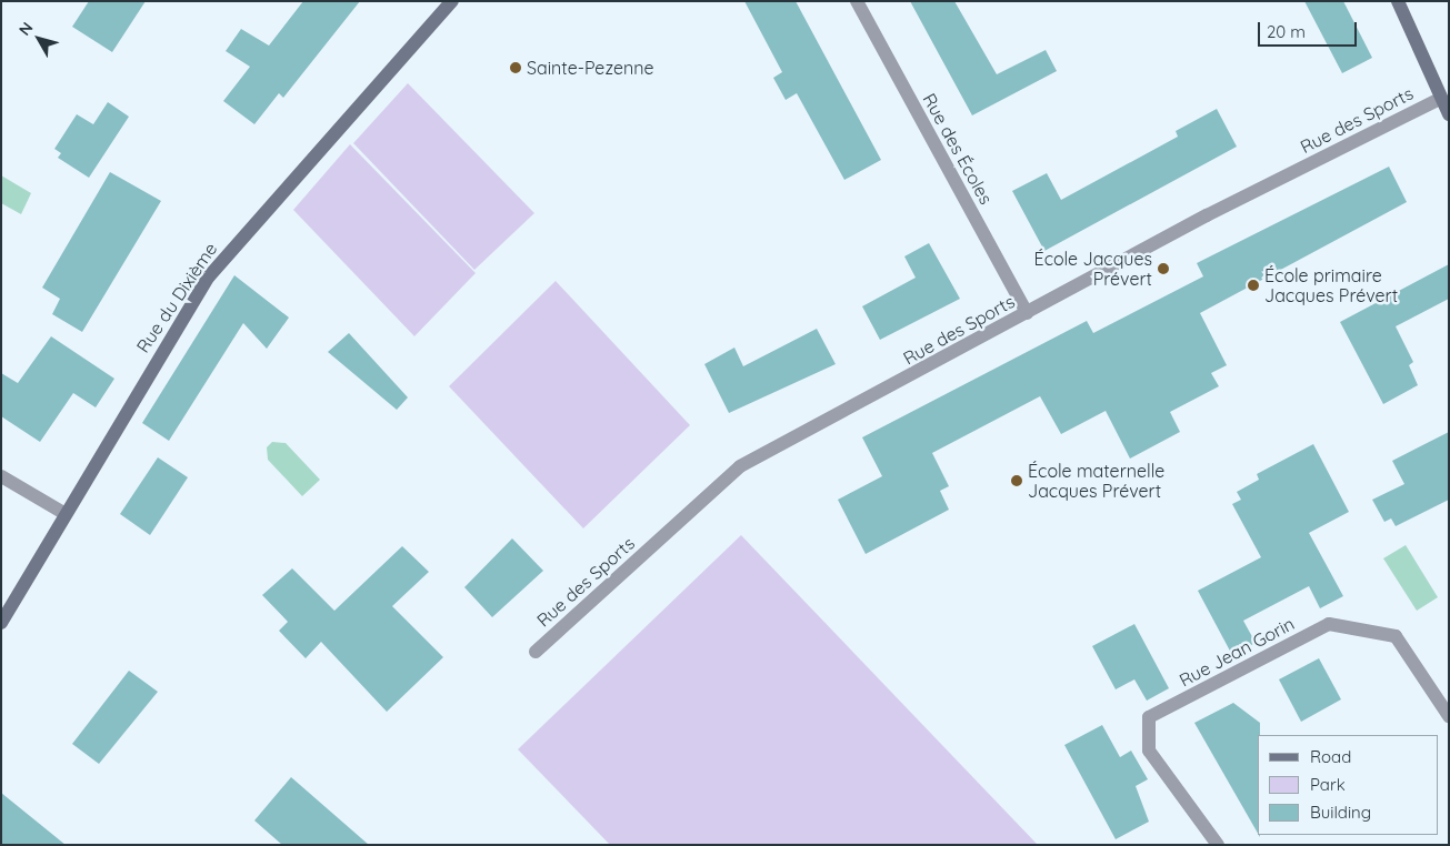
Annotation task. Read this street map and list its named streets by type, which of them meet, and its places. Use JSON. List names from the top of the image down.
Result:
{
  "streets": {
    "street": [
      "Rue des Sports",
      "Rue des Écoles",
      "Rue du Dixième",
      "Rue Jean Gorin"
    ]
  },
  "crossings": [
    ["Rue des Sports", "Rue des Écoles"]
  ],
  "places": [
    "Sainte-Pezenne",
    "École Jacques Prévert",
    "École primaire Jacques Prévert",
    "École maternelle Jacques Prévert"
  ],
  "legend": ["Road", "Park", "Building"],
  "scale_bar": "20 m",
  "north": "top left"
}
